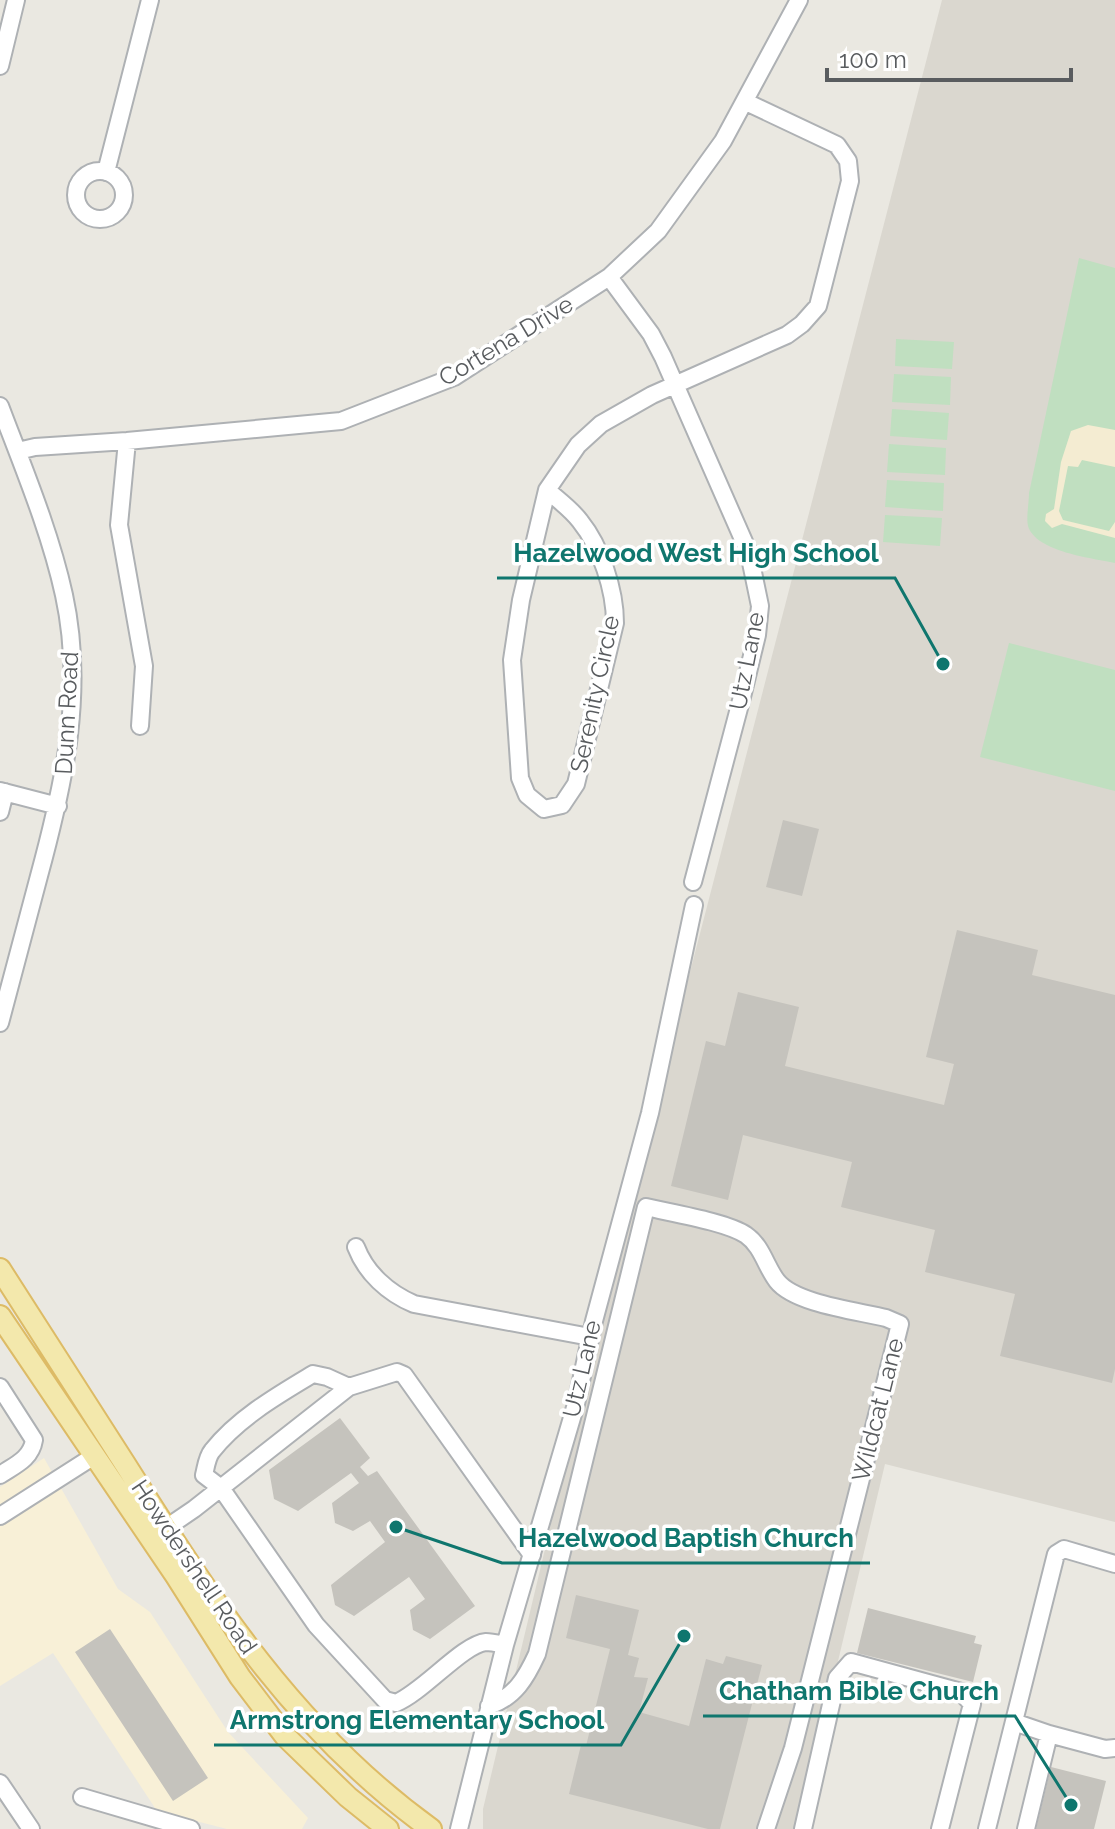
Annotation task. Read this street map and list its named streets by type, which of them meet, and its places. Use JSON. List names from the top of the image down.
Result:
{
  "streets": {
    "main road": ["Howdershell Road"],
    "street": [
      "Cortena Drive",
      "Utz Lane",
      "Serenity Circle",
      "Dunn Road",
      "Wildcat Lane"
    ]
  },
  "crossings": [
    ["Cortena Drive", "Utz Lane"],
    ["Cortena Drive", "Serenity Circle"],
    ["Cortena Drive", "Dunn Road"],
    ["Utz Lane", "Serenity Circle"],
    ["Utz Lane", "Wildcat Lane"]
  ],
  "places": [
    "Hazelwood West High School",
    "Hazelwood Baptish Church",
    "Armstrong Elementary School",
    "Chatham Bible Church"
  ],
  "scale_bar": "100 m"
}
